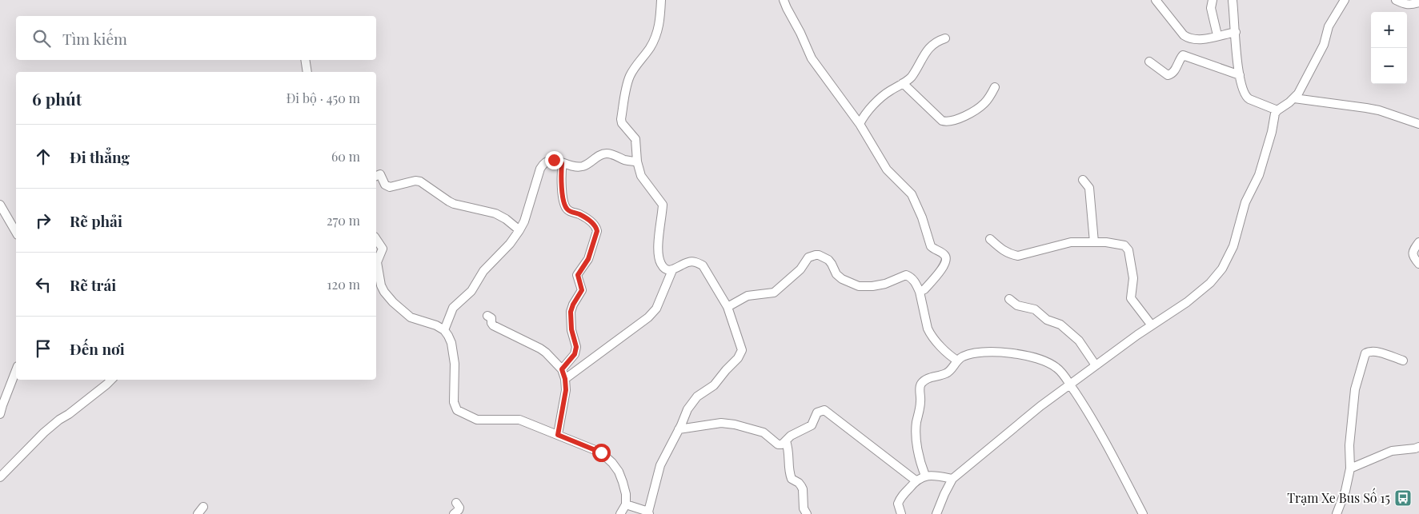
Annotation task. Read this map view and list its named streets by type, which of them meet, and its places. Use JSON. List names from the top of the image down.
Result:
{
  "places": {
    "bus stop": ["Trạm Xe Bus Số 15"]
  },
  "page": {
    "map_buttons": ["+", "−"],
    "search": "Tìm kiếm",
    "heading": ["6 phút", "Đi bộ · 450 m"],
    "list": [
      ["Đi thẳng", "60 m"],
      ["Rẽ phải", "270 m"],
      ["Rẽ trái", "120 m"],
      "Đến nơi"
    ]
  }
}
